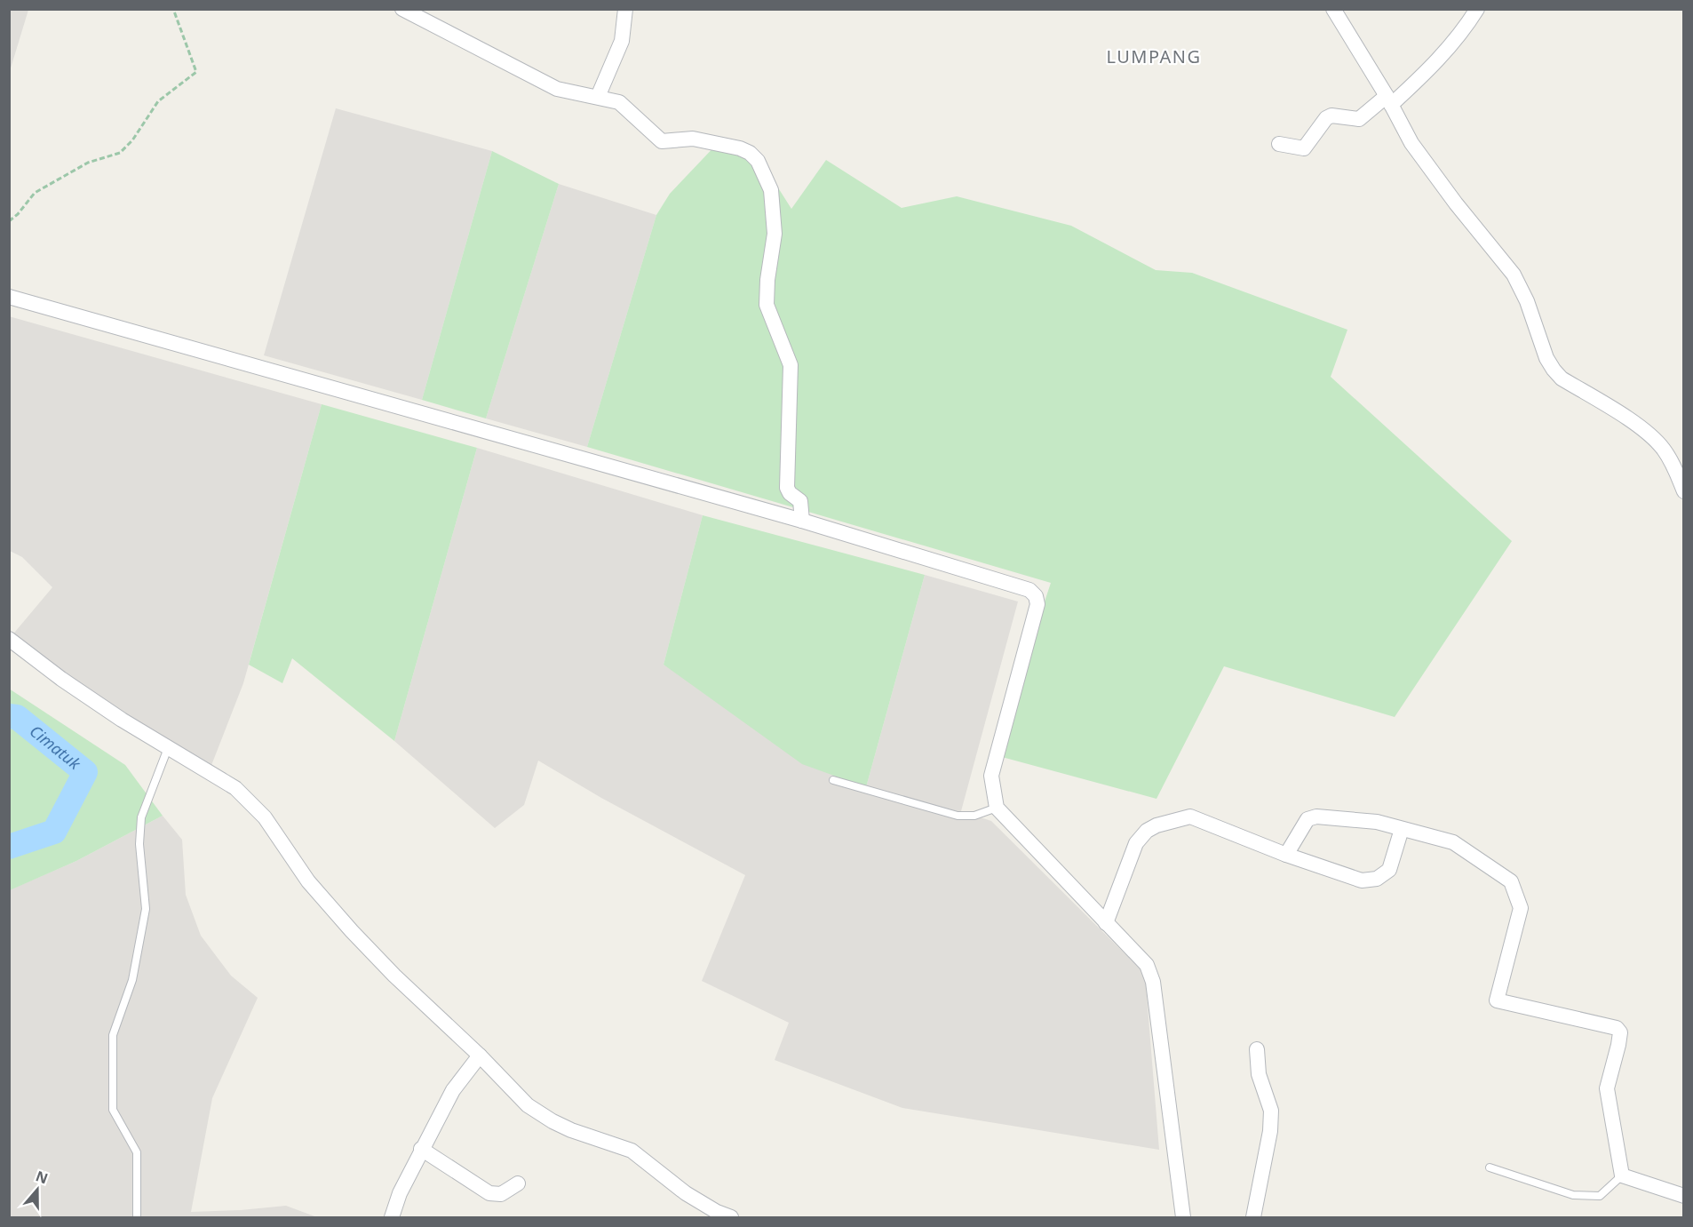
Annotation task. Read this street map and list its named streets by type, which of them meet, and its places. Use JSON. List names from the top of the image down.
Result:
{
  "districts": ["LUMPANG"],
  "water": ["Cimatuk"],
  "north": "top"
}
